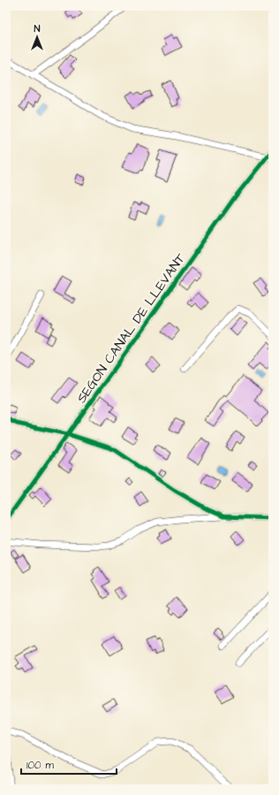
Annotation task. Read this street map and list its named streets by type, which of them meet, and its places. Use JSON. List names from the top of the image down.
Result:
{
  "streets": {
    "street": ["SEGON CANAL DE LLEVANT"]
  },
  "scale_bar": "100 m",
  "north": "top"
}
